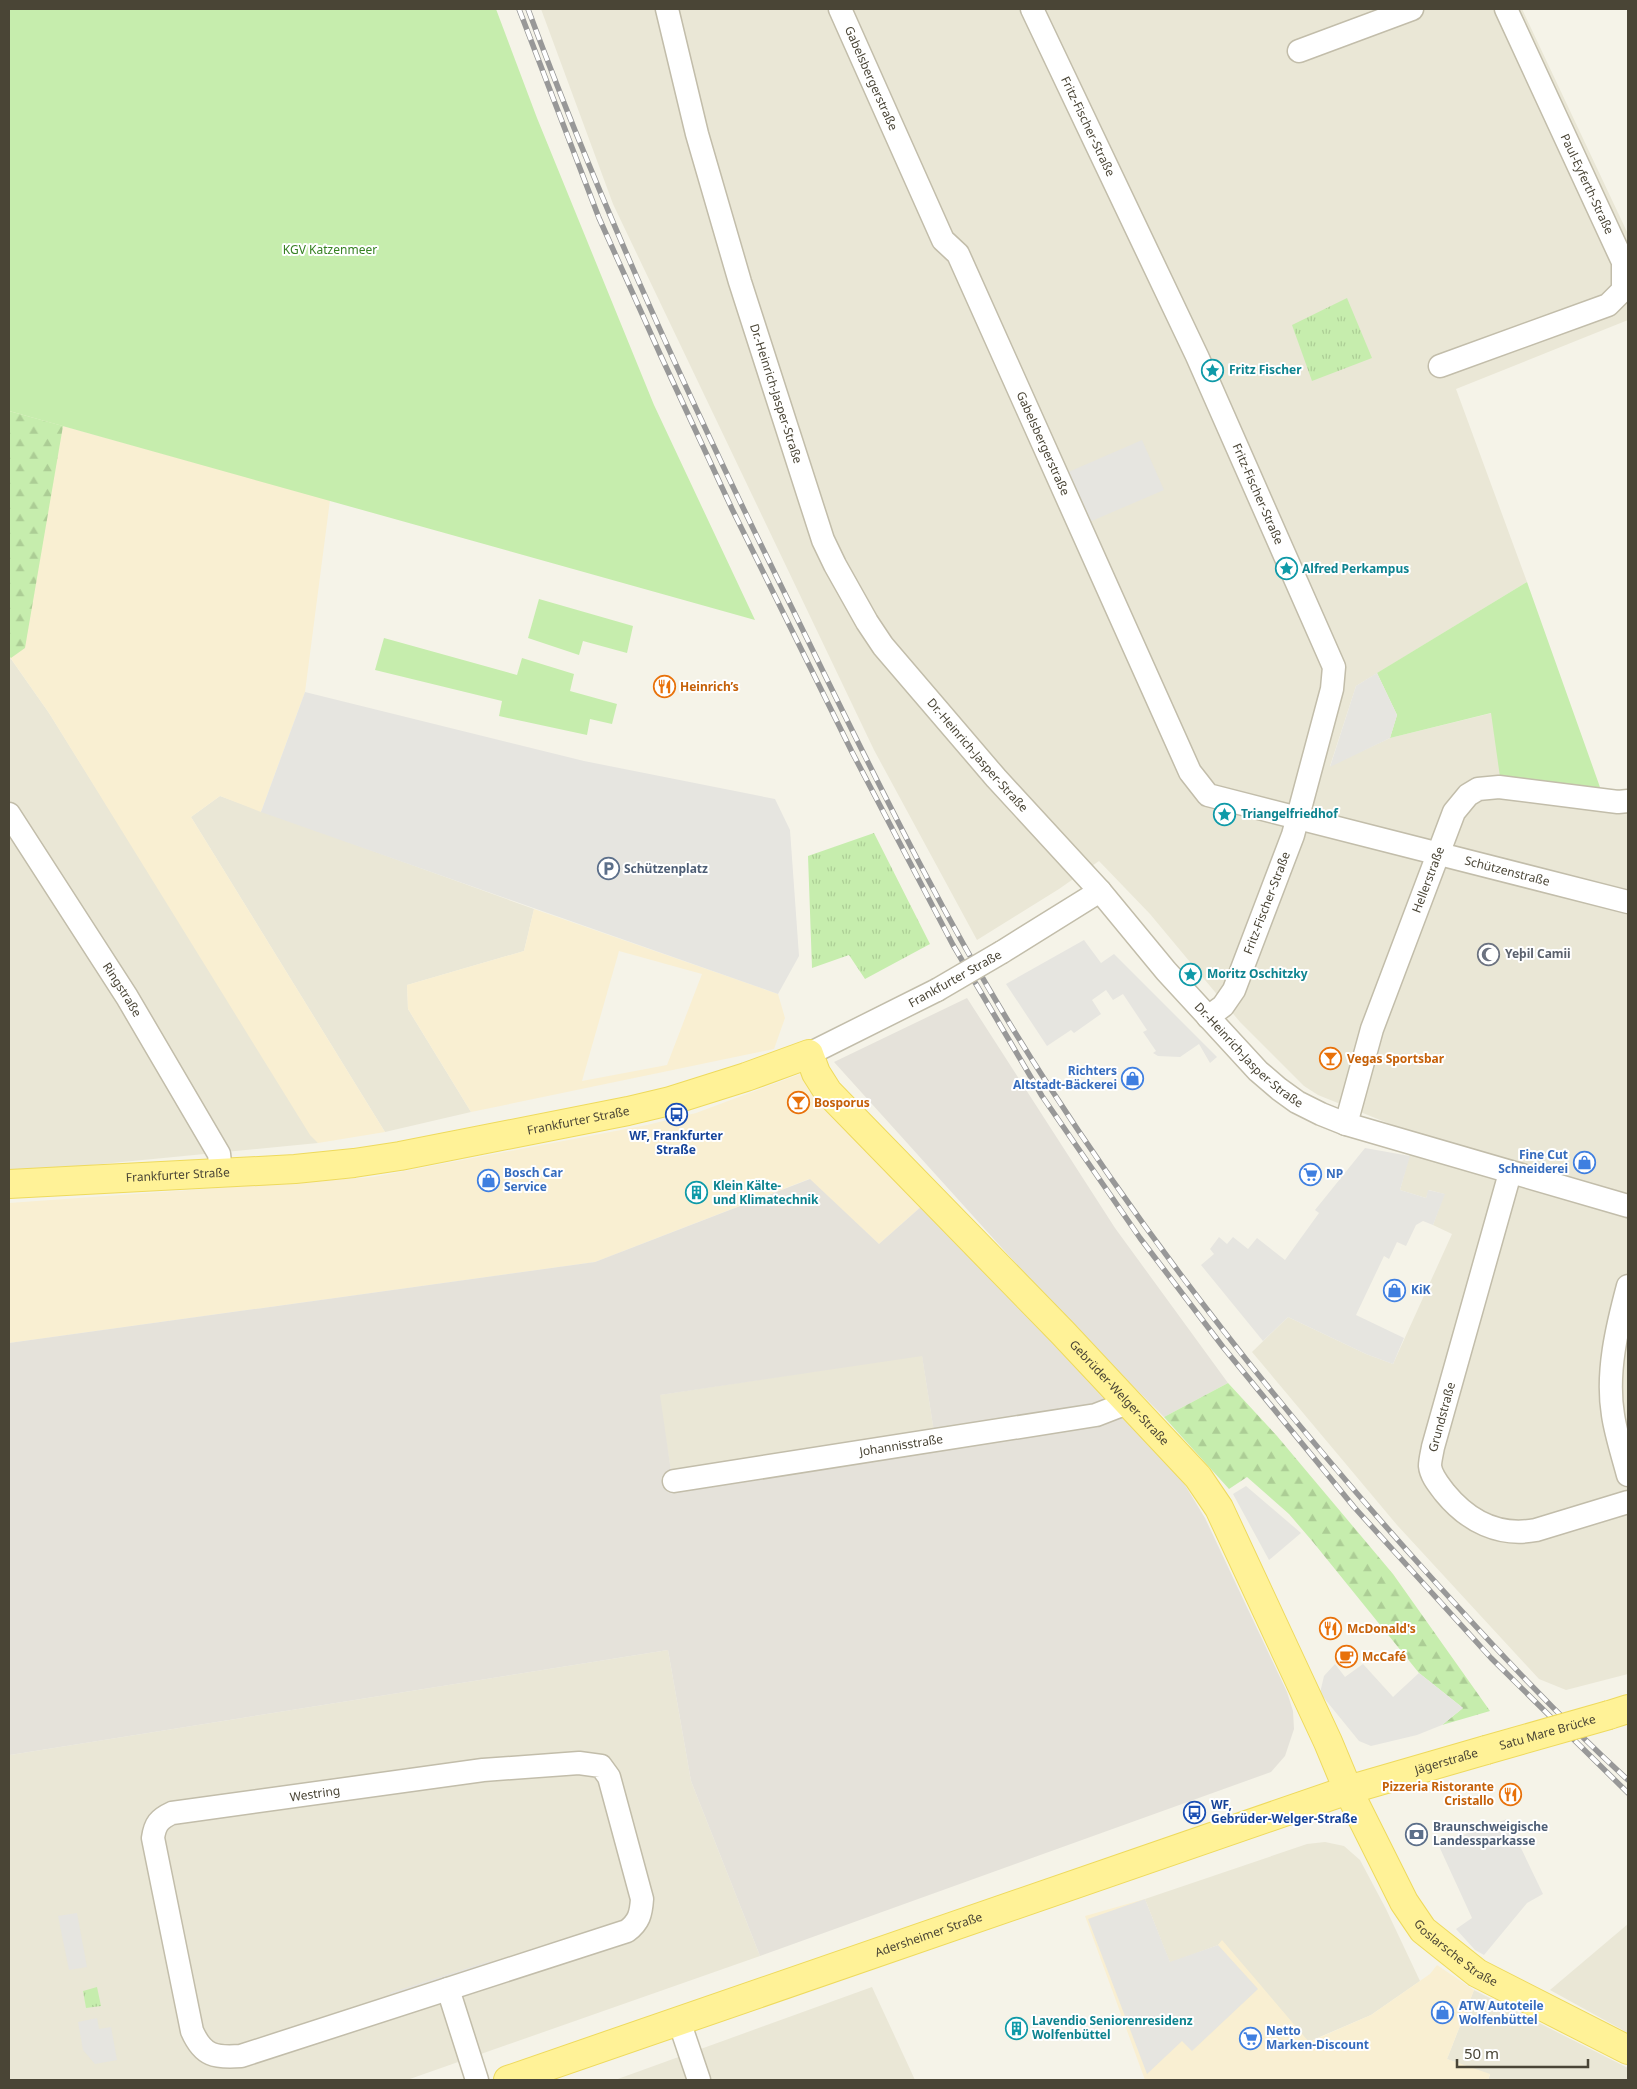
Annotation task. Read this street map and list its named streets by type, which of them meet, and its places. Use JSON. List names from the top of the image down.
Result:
{
  "streets": {
    "main road": [
      "Frankfurter Straße",
      "Gebrüder-Welger-Straße",
      "Satu Mare Brücke",
      "Jägerstraße",
      "Adersheimer Straße",
      "Goslarsche Straße"
    ],
    "street": [
      "Gabelsbergerstraße",
      "Fritz-Fischer-Straße",
      "Paul-Eyferth-Straße",
      "Dr.-Heinrich-Jasper-Straße",
      "Schützenstraße",
      "Hellerstraße",
      "Ringstraße",
      "Grundstraße",
      "Johannisstraße",
      "Westring"
    ]
  },
  "crossings": [
    ["Gabelsbergerstraße", "Fritz-Fischer-Straße"],
    ["Gabelsbergerstraße", "Schützenstraße"],
    ["Fritz-Fischer-Straße", "Dr.-Heinrich-Jasper-Straße"],
    ["Fritz-Fischer-Straße", "Schützenstraße"],
    ["Dr.-Heinrich-Jasper-Straße", "Hellerstraße"],
    ["Dr.-Heinrich-Jasper-Straße", "Frankfurter Straße"],
    ["Dr.-Heinrich-Jasper-Straße", "Grundstraße"],
    ["Schützenstraße", "Hellerstraße"],
    ["Frankfurter Straße", "Ringstraße"],
    ["Frankfurter Straße", "Gebrüder-Welger-Straße"],
    ["Gebrüder-Welger-Straße", "Johannisstraße"],
    ["Gebrüder-Welger-Straße", "Jägerstraße"],
    ["Gebrüder-Welger-Straße", "Adersheimer Straße"],
    ["Gebrüder-Welger-Straße", "Goslarsche Straße"],
    ["Satu Mare Brücke", "Jägerstraße"],
    ["Jägerstraße", "Adersheimer Straße"],
    ["Jägerstraße", "Goslarsche Straße"],
    ["Adersheimer Straße", "Goslarsche Straße"]
  ],
  "parks": ["KGV Katzenmeer"],
  "places": {
    "place": [
      "Fritz Fischer",
      "Alfred Perkampus",
      "Triangelfriedhof",
      "Moritz Oschitzky"
    ],
    "restaurant": ["Heinrich’s", "McDonald's", "Pizzeria Ristorante Cristallo"],
    "parking": ["Schützenplatz"],
    "mosque": ["Yeþil Camii"],
    "bar": ["Vegas Sportsbar", "Bosporus"],
    "shop": [
      "Richters Altstadt-Bäckerei",
      "Fine Cut Schneiderei",
      "Bosch Car Service",
      "KiK",
      "ATW Autoteile Wolfenbüttel"
    ],
    "bus stop": ["WF, Frankfurter Straße", "WF, Gebrüder-Welger-Straße"],
    "supermarket": ["NP", "Netto Marken-Discount"],
    "building": ["Klein Kälte- und Klimatechnik", "Lavendio Seniorenresidenz Wolfenbüttel"],
    "cafe": ["McCafé"],
    "bank": ["Braunschweigische Landessparkasse"]
  },
  "scale_bar": "50 m"
}
